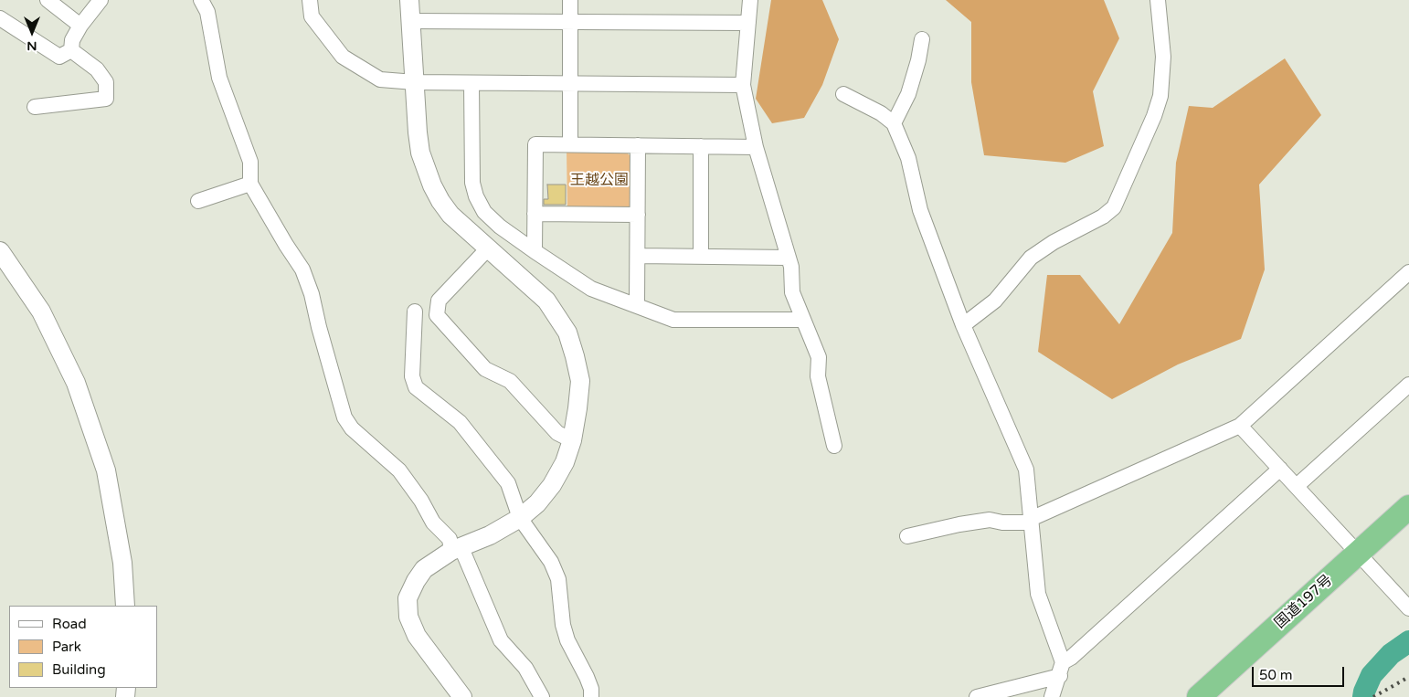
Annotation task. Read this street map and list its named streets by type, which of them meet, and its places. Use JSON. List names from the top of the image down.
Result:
{
  "streets": {
    "highway": ["国道197号"]
  },
  "parks": ["王越公園"],
  "legend": ["Road", "Park", "Building"],
  "scale_bar": "50 m",
  "north": "bottom"
}
